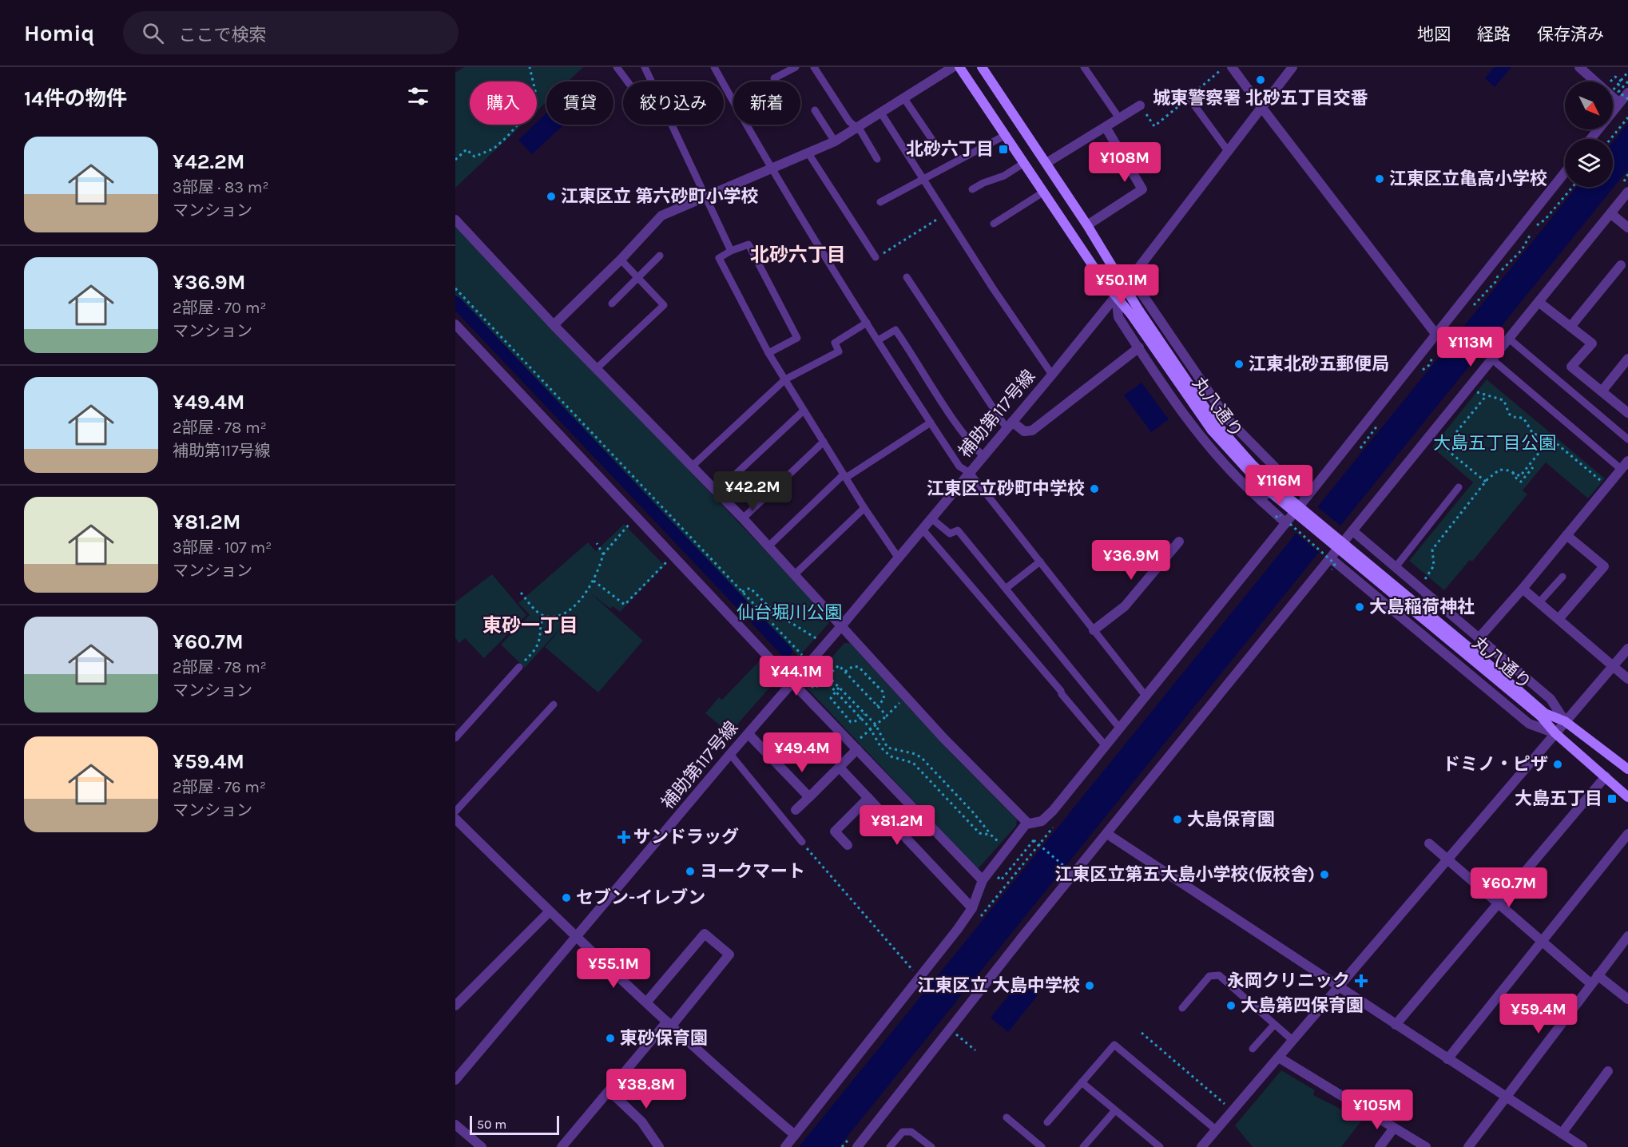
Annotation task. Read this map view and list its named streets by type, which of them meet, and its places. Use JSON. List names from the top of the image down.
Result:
{
  "streets": {
    "main road": ["丸八通り"],
    "street": ["補助第117号線"]
  },
  "crossings": [
    ["丸八通り", "補助第117号線"]
  ],
  "districts": ["北砂六丁目", "東砂一丁目"],
  "parks": ["大島五丁目公園", "仙台堀川公園"],
  "places": {
    "other": [
      "城東警察署 北砂五丁目交番",
      "江東区立亀高小学校",
      "江東区立 第六砂町小学校",
      "江東北砂五郵便局",
      "江東区立砂町中学校",
      "大島稲荷神社",
      "ドミノ・ピザ",
      "大島保育園",
      "ヨークマート",
      "江東区立第五大島小学校(仮校舎)",
      "セブン-イレブン",
      "江東区立 大島中学校",
      "大島第四保育園",
      "東砂保育園"
    ],
    "transit": ["北砂六丁目", "大島五丁目"],
    "health": ["サンドラッグ", "永岡クリニック"]
  },
  "scale_bar": "50 m",
  "north": "bottom right",
  "page": {
    "header": "Homiq",
    "search": "ここで検索",
    "nav": ["地図", "経路", "保存済み"],
    "heading": "14件の物件",
    "chip": [
      "購入",
      "賃貸",
      "絞り込み",
      "新着"
    ],
    "list": [
      {
        "name": "¥42.2M",
        "note": "3部屋 · 83 m² · マンション"
      },
      {
        "name": "¥36.9M",
        "note": "2部屋 · 70 m² · マンション"
      },
      {
        "name": "¥49.4M",
        "note": "2部屋 · 78 m² · 補助第117号線"
      },
      {
        "name": "¥81.2M",
        "note": "3部屋 · 107 m² · マンション"
      },
      {
        "name": "¥60.7M",
        "note": "2部屋 · 78 m² · マンション"
      },
      {
        "name": "¥59.4M",
        "note": "2部屋 · 76 m² · マンション"
      }
    ],
    "price": [
      "¥108M",
      "¥50.1M",
      "¥113M",
      "¥116M",
      "¥42.2M",
      "¥36.9M",
      "¥44.1M",
      "¥49.4M",
      "¥81.2M",
      "¥60.7M",
      "¥55.1M",
      "¥59.4M",
      "¥38.8M",
      "¥105M"
    ],
    "scale": "50 m"
  }
}
